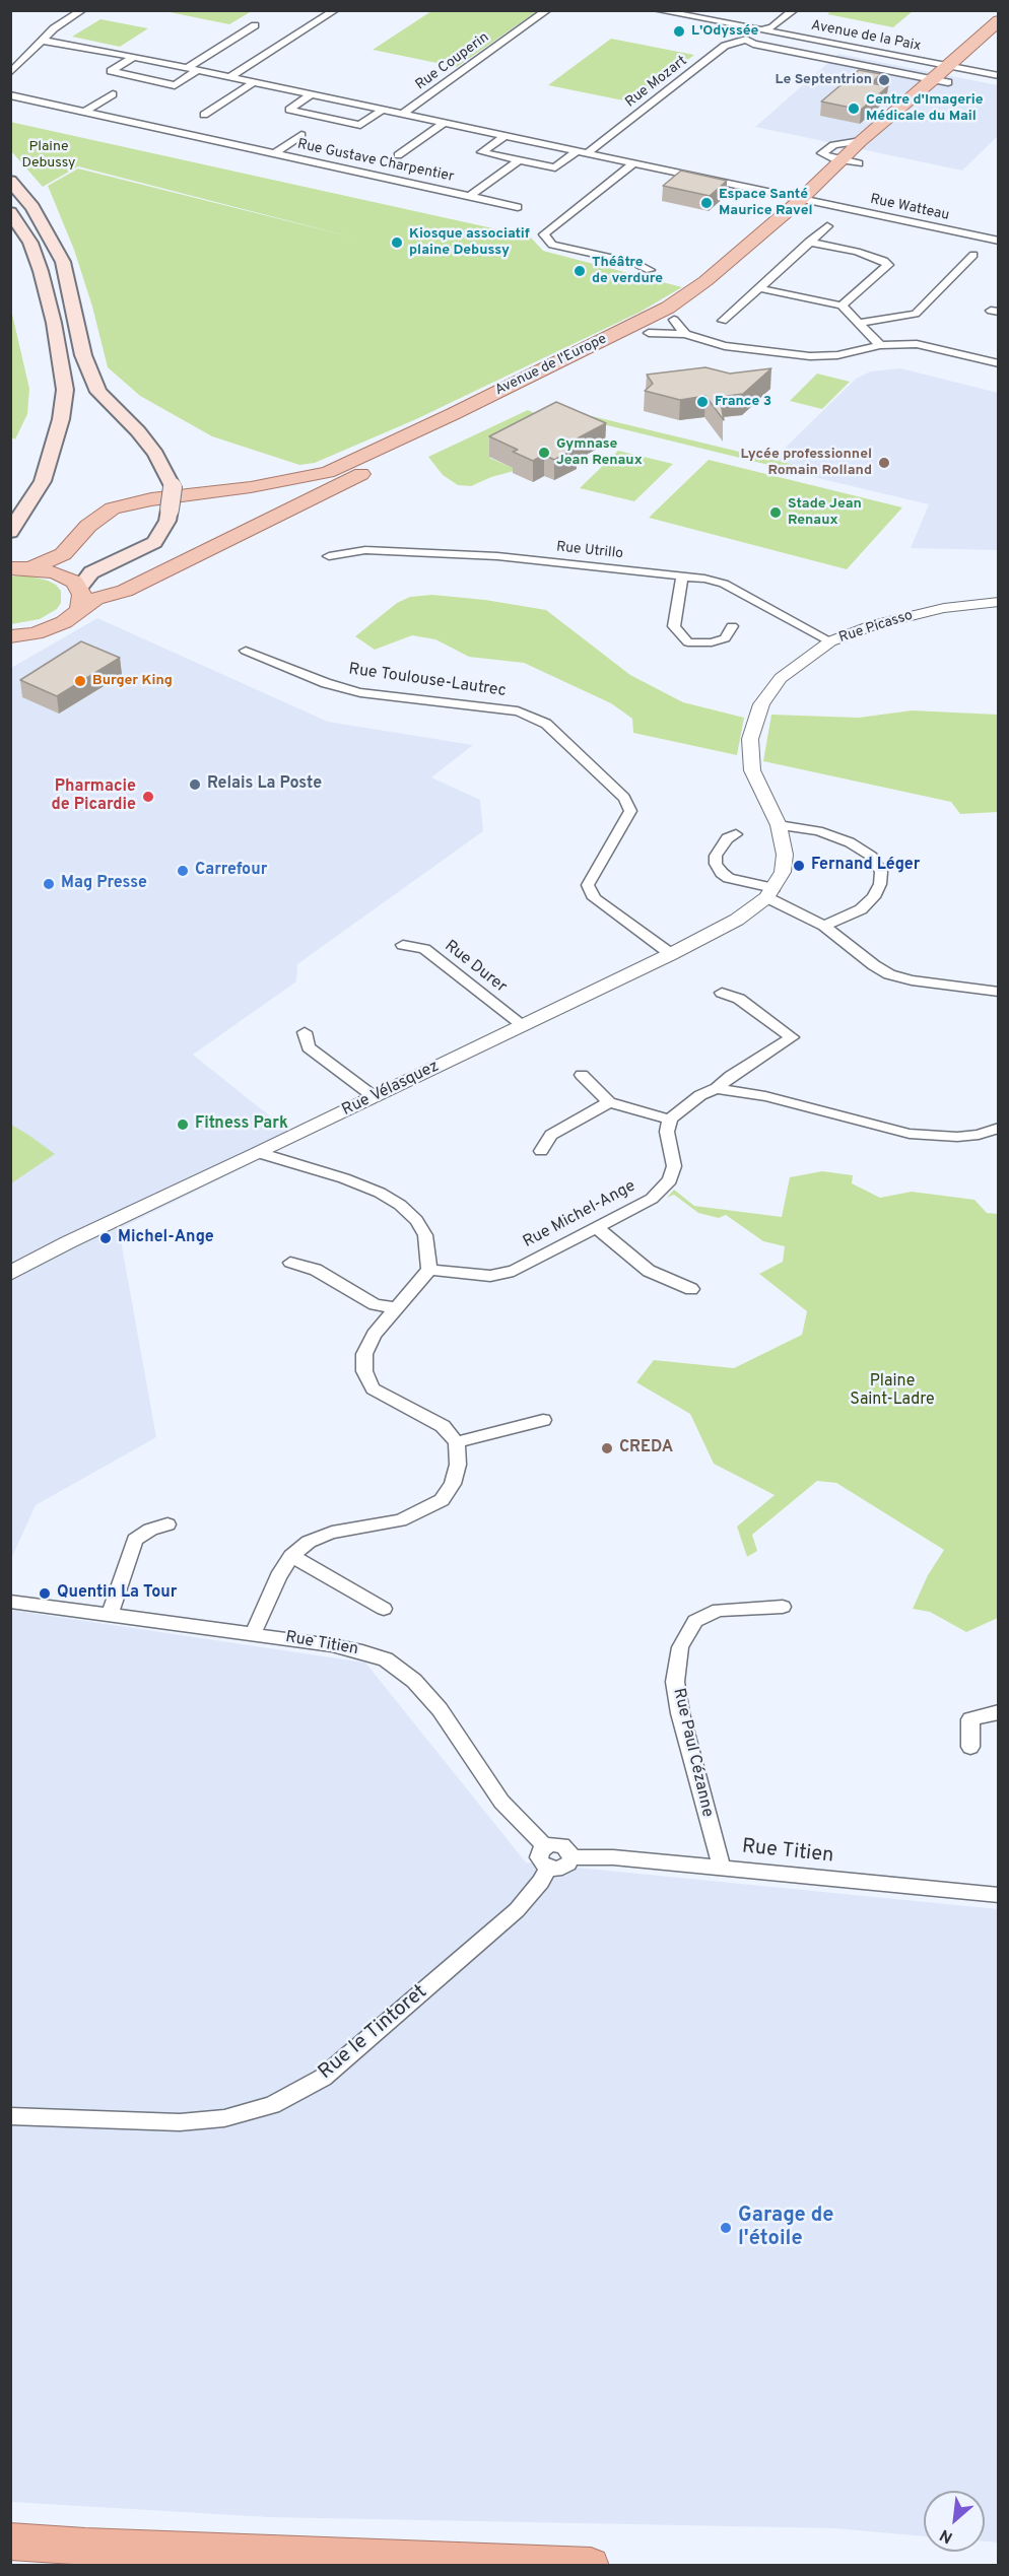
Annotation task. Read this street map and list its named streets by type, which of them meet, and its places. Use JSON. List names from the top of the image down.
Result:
{
  "streets": {
    "main road": ["Avenue de l'Europe"],
    "street": [
      "Avenue de la Paix",
      "Rue Couperin",
      "Rue Mozart",
      "Rue Gustave Charpentier",
      "Rue Watteau",
      "Rue Utrillo",
      "Rue Picasso",
      "Rue Toulouse-Lautrec",
      "Rue Durer",
      "Rue Vélasquez",
      "Rue Michel-Ange",
      "Rue Titien",
      "Rue Paul Cézanne",
      "Rue le Tintoret"
    ]
  },
  "crossings": [
    ["Avenue de la Paix", "Rue Mozart"],
    ["Avenue de la Paix", "Avenue de l'Europe"],
    ["Rue Couperin", "Rue Watteau"],
    ["Rue Mozart", "Rue Gustave Charpentier"],
    ["Rue Mozart", "Rue Watteau"],
    ["Rue Watteau", "Avenue de l'Europe"],
    ["Rue Utrillo", "Rue Picasso"],
    ["Rue Picasso", "Rue Vélasquez"],
    ["Rue Toulouse-Lautrec", "Rue Vélasquez"],
    ["Rue Durer", "Rue Vélasquez"],
    ["Rue Titien", "Rue Paul Cézanne"],
    ["Rue Titien", "Rue le Tintoret"]
  ],
  "parks": ["Plaine Debussy", "Plaine Saint-Ladre"],
  "places": [
    "L'Odyssée",
    "Le Septentrion",
    "Centre d'Imagerie Médicale du Mail",
    "Espace Santé Maurice Ravel",
    "Kiosque associatif plaine Debussy",
    "Théâtre de verdure",
    "France 3",
    "Gymnase Jean Renaux",
    "Lycée professionnel Romain Rolland",
    "Stade Jean Renaux",
    "Burger King",
    "Relais La Poste",
    "Pharmacie de Picardie",
    "Fernand Léger",
    "Carrefour",
    "Mag Presse",
    "Fitness Park",
    "Michel-Ange",
    "CREDA",
    "Quentin La Tour",
    "Garage de l'étoile"
  ],
  "north": "bottom left"
}
